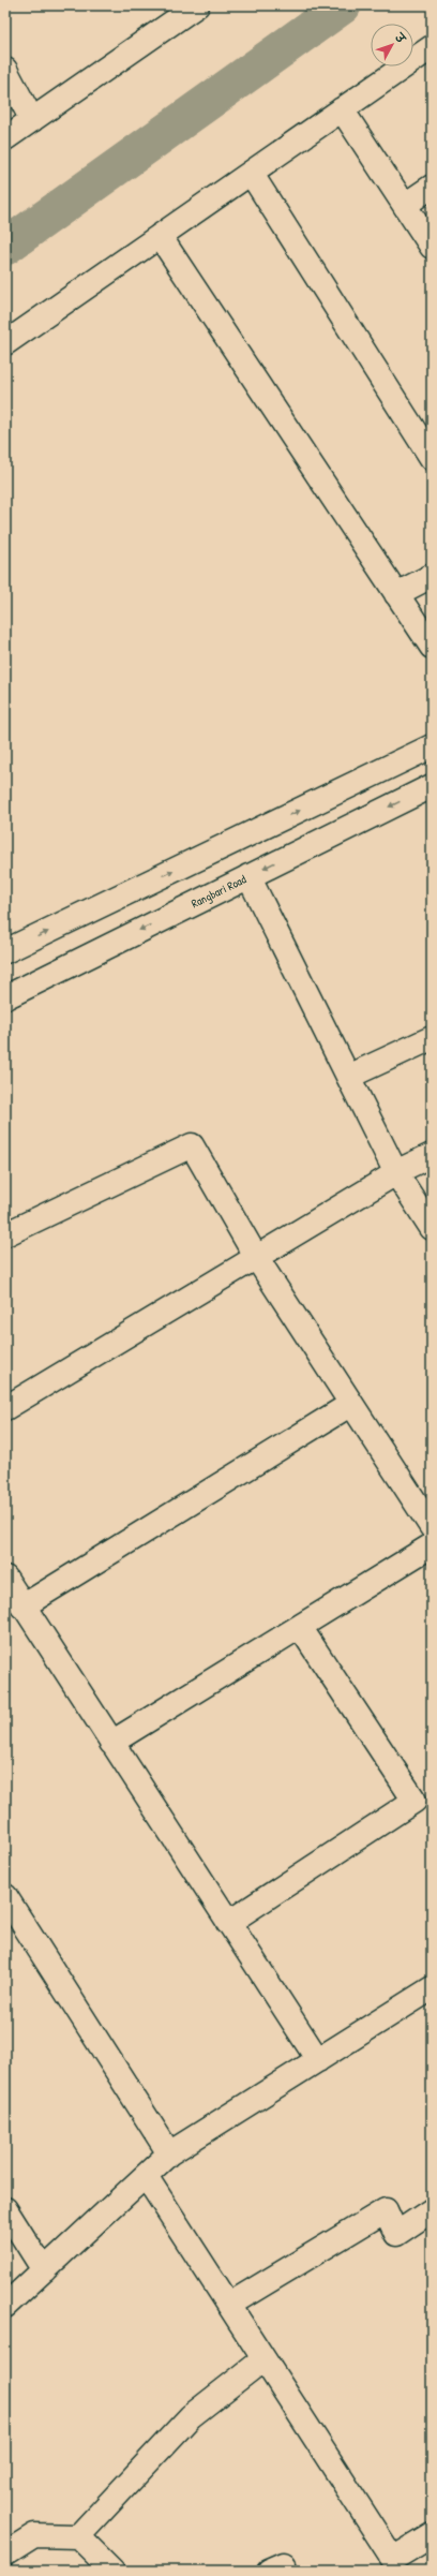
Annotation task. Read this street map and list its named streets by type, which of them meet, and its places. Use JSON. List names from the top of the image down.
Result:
{
  "streets": {
    "street": ["Rangbari Road"]
  },
  "north": "top right"
}
